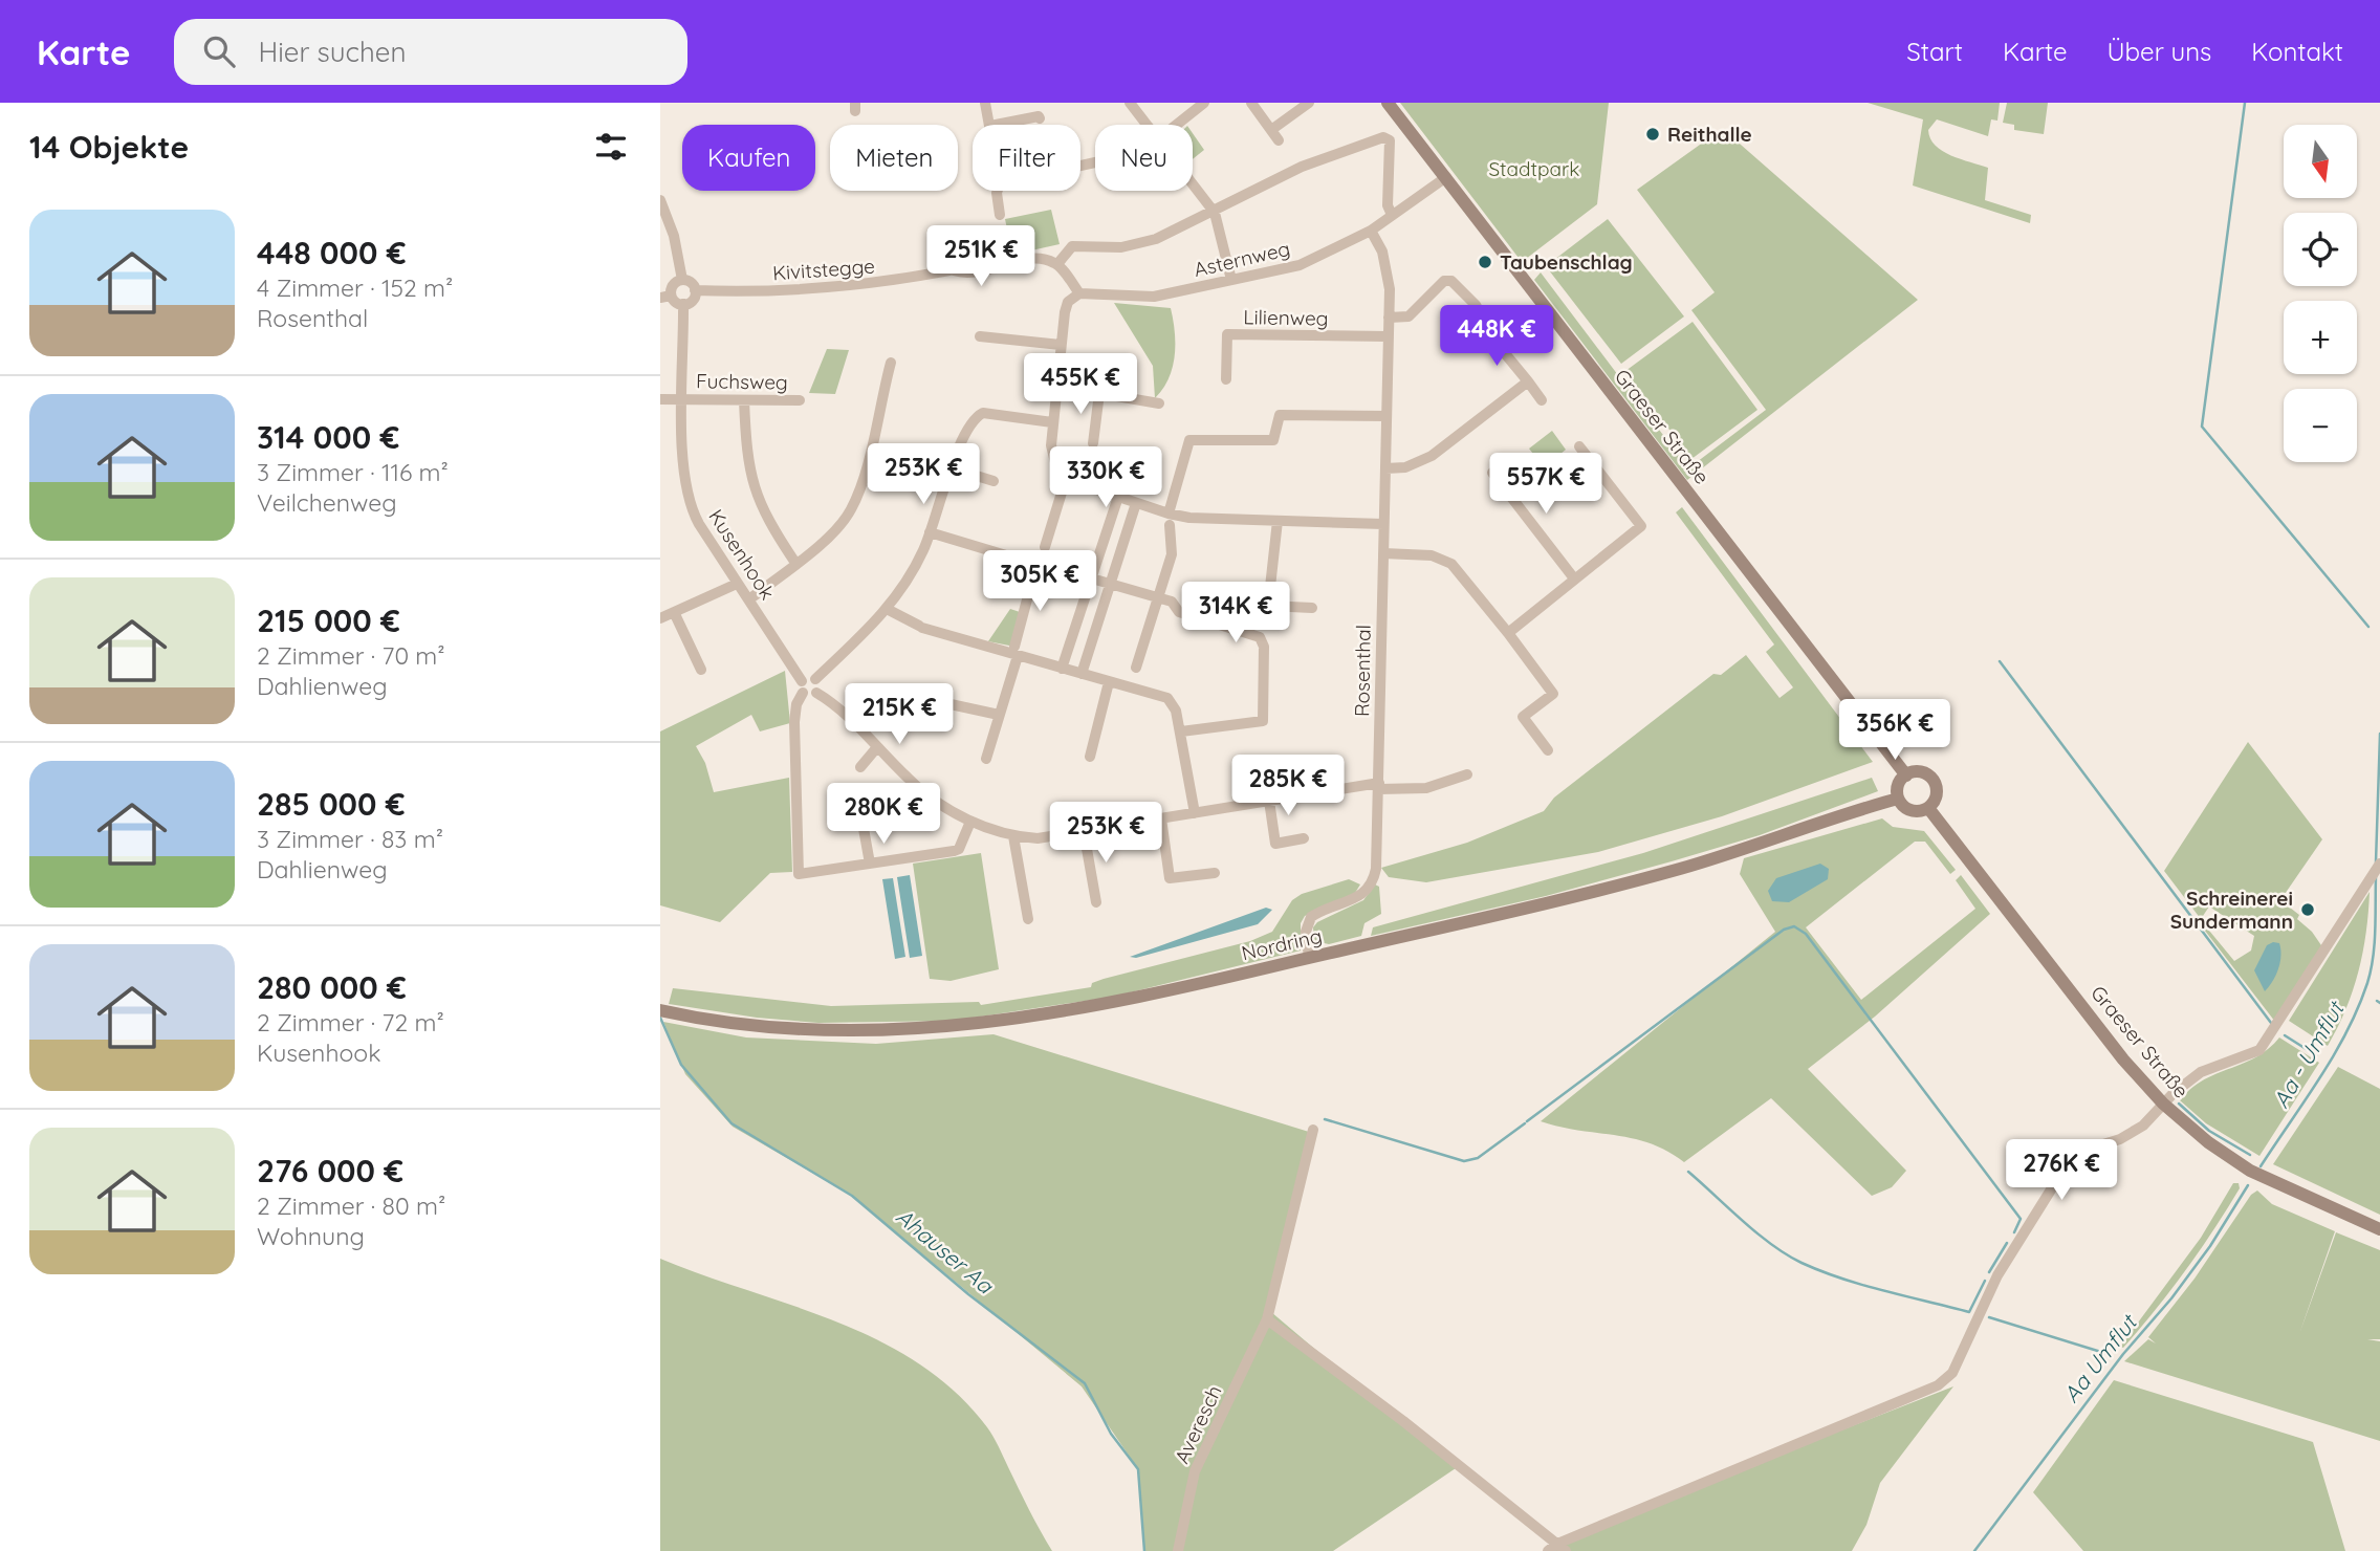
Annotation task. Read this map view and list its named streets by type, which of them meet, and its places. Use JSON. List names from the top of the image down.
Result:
{
  "streets": {
    "main road": ["Graeser Straße", "Nordring"],
    "street": [
      "Asternweg",
      "Kivitstegge",
      "Lilienweg",
      "Fuchsweg",
      "Kusenhook",
      "Rosenthal",
      "Averesch"
    ]
  },
  "crossings": [
    ["Asternweg", "Graeser Straße"],
    ["Asternweg", "Rosenthal"],
    ["Kivitstegge", "Kusenhook"],
    ["Lilienweg", "Rosenthal"],
    ["Fuchsweg", "Kusenhook"],
    ["Graeser Straße", "Nordring"],
    ["Rosenthal", "Nordring"]
  ],
  "water": ["Aa - Umflut", "Ahauser Aa", "Aa Umflut"],
  "parks": ["Stadtpark"],
  "places": ["Reithalle", "Taubenschlag", "Schreinerei Sundermann"],
  "north": "bottom",
  "page": {
    "header": "Karte",
    "search": "Hier suchen",
    "nav": [
      "Start",
      "Karte",
      "Über uns",
      "Kontakt"
    ],
    "heading": "14 Objekte",
    "map_buttons": ["+", "−"],
    "chip": [
      "Kaufen",
      "Mieten",
      "Filter",
      "Neu"
    ],
    "list": [
      {
        "name": "448 000 €",
        "note": "4 Zimmer · 152 m² · Rosenthal"
      },
      {
        "name": "314 000 €",
        "note": "3 Zimmer · 116 m² · Veilchenweg"
      },
      {
        "name": "215 000 €",
        "note": "2 Zimmer · 70 m² · Dahlienweg"
      },
      {
        "name": "285 000 €",
        "note": "3 Zimmer · 83 m² · Dahlienweg"
      },
      {
        "name": "280 000 €",
        "note": "2 Zimmer · 72 m² · Kusenhook"
      },
      {
        "name": "276 000 €",
        "note": "2 Zimmer · 80 m² · Wohnung"
      }
    ],
    "price": [
      "251K €",
      "448K €",
      "455K €",
      "253K €",
      "330K €",
      "557K €",
      "305K €",
      "314K €",
      "215K €",
      "356K €",
      "285K €",
      "280K €",
      "253K €",
      "276K €"
    ]
  }
}
